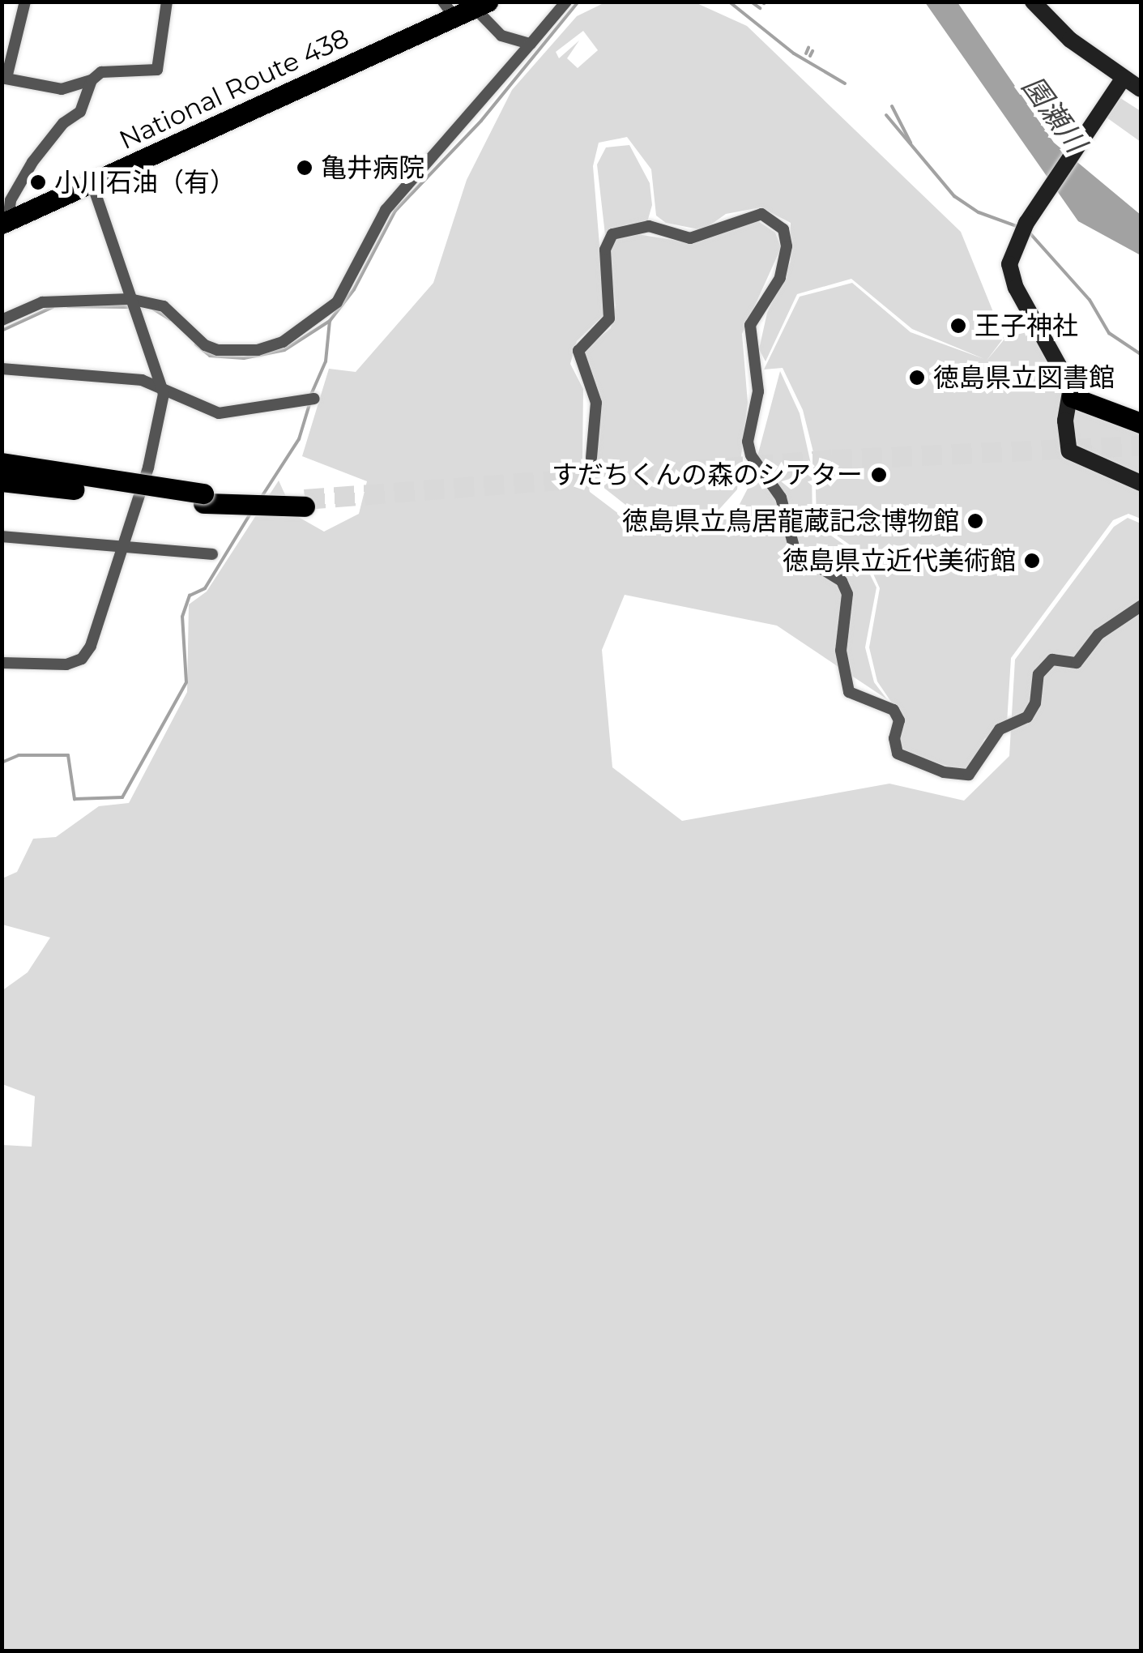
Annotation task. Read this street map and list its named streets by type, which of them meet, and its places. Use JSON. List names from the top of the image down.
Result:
{
  "streets": {
    "highway": ["National Route 438"]
  },
  "water": ["園瀬川"],
  "places": [
    "亀井病院",
    "小川石油（有）",
    "王子神社",
    "徳島県立図書館",
    "すだちくんの森のシアター",
    "徳島県立鳥居龍蔵記念博物館",
    "徳島県立近代美術館"
  ]
}
